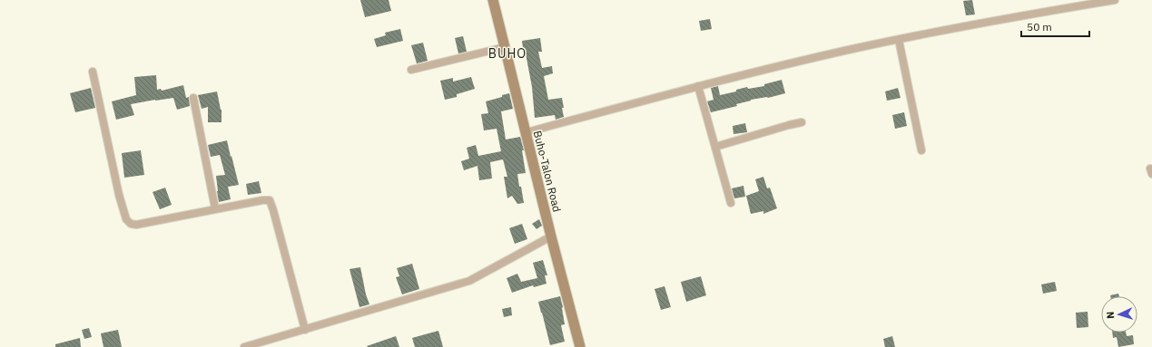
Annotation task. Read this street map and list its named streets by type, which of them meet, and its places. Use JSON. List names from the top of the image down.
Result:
{
  "streets": {
    "street": ["Buho-Talon Road"]
  },
  "districts": ["BUHO"],
  "scale_bar": "50 m",
  "north": "left"
}
